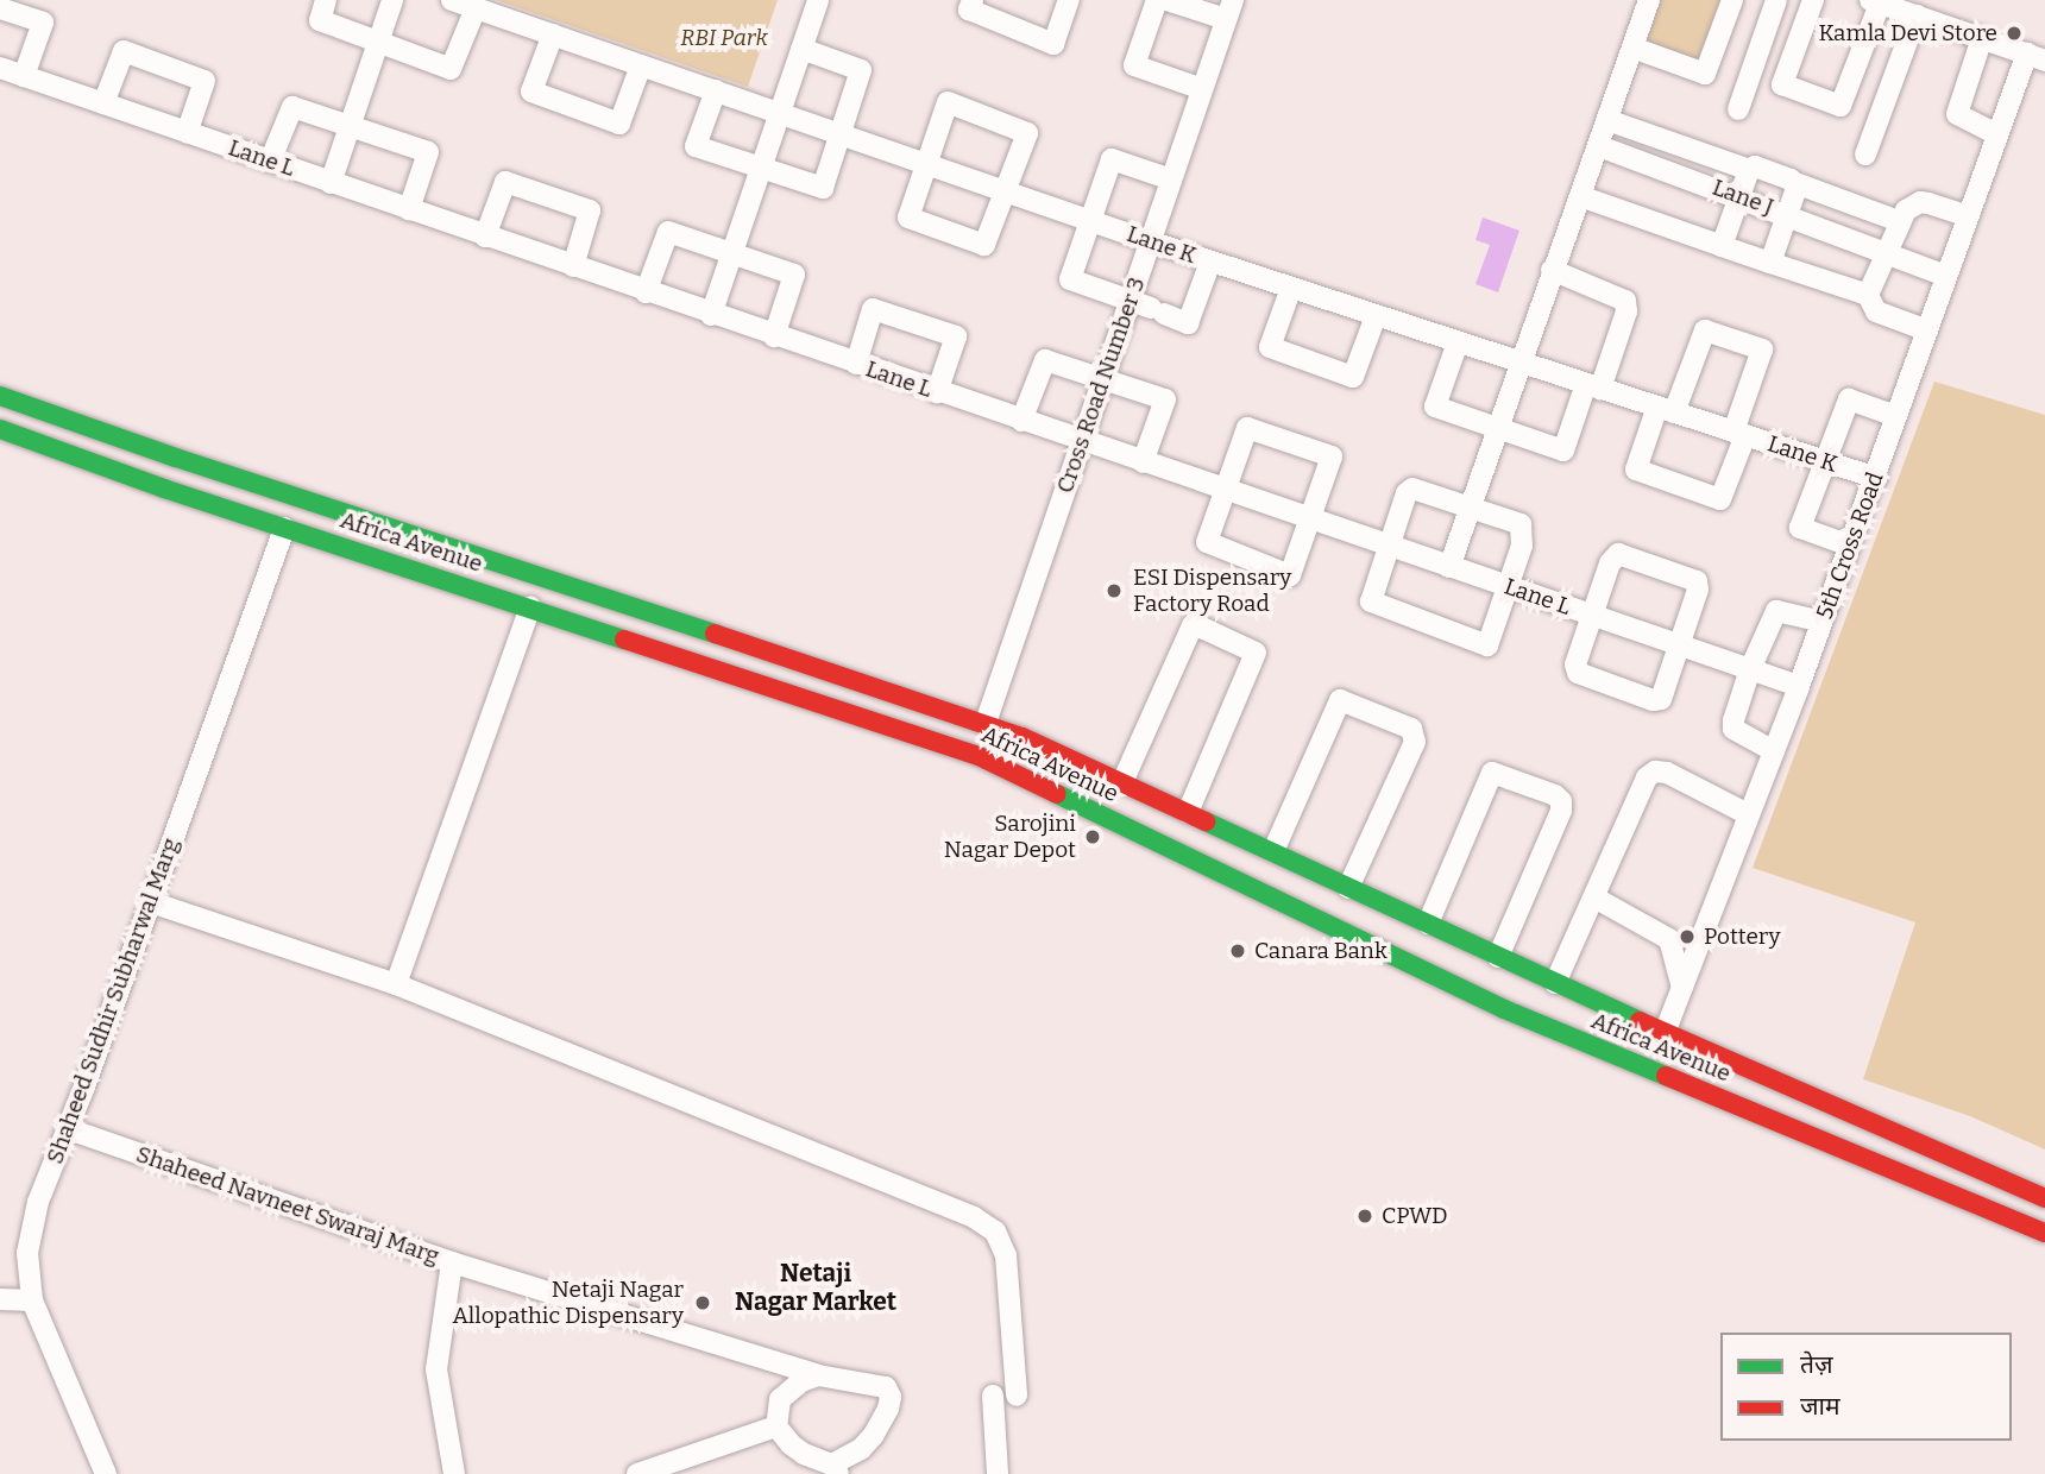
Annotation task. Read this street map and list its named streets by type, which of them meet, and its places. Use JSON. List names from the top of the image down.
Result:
{
  "streets": {
    "main road": ["Africa Avenue"],
    "street": [
      "Lane L",
      "Lane J",
      "Lane K",
      "Cross Road Number 3",
      "5th Cross Road",
      "Shaheed Sudhir Subharwal Marg",
      "Shaheed Navneet Swaraj Marg"
    ]
  },
  "crossings": [
    ["Lane L", "Cross Road Number 3"],
    ["Lane L", "5th Cross Road"],
    ["Lane J", "5th Cross Road"],
    ["Lane K", "Cross Road Number 3"],
    ["Lane K", "5th Cross Road"],
    ["Cross Road Number 3", "Africa Avenue"],
    ["Africa Avenue", "5th Cross Road"],
    ["Africa Avenue", "Shaheed Sudhir Subharwal Marg"],
    ["Shaheed Sudhir Subharwal Marg", "Shaheed Navneet Swaraj Marg"]
  ],
  "districts": ["Netaji Nagar Market"],
  "parks": ["RBI Park"],
  "places": [
    "Kamla Devi Store",
    "ESI Dispensary Factory Road",
    "Sarojini Nagar Depot",
    "Pottery",
    "Canara Bank",
    "CPWD",
    "Netaji Nagar Allopathic Dispensary"
  ],
  "legend": ["तेज़", "जाम"]
}
